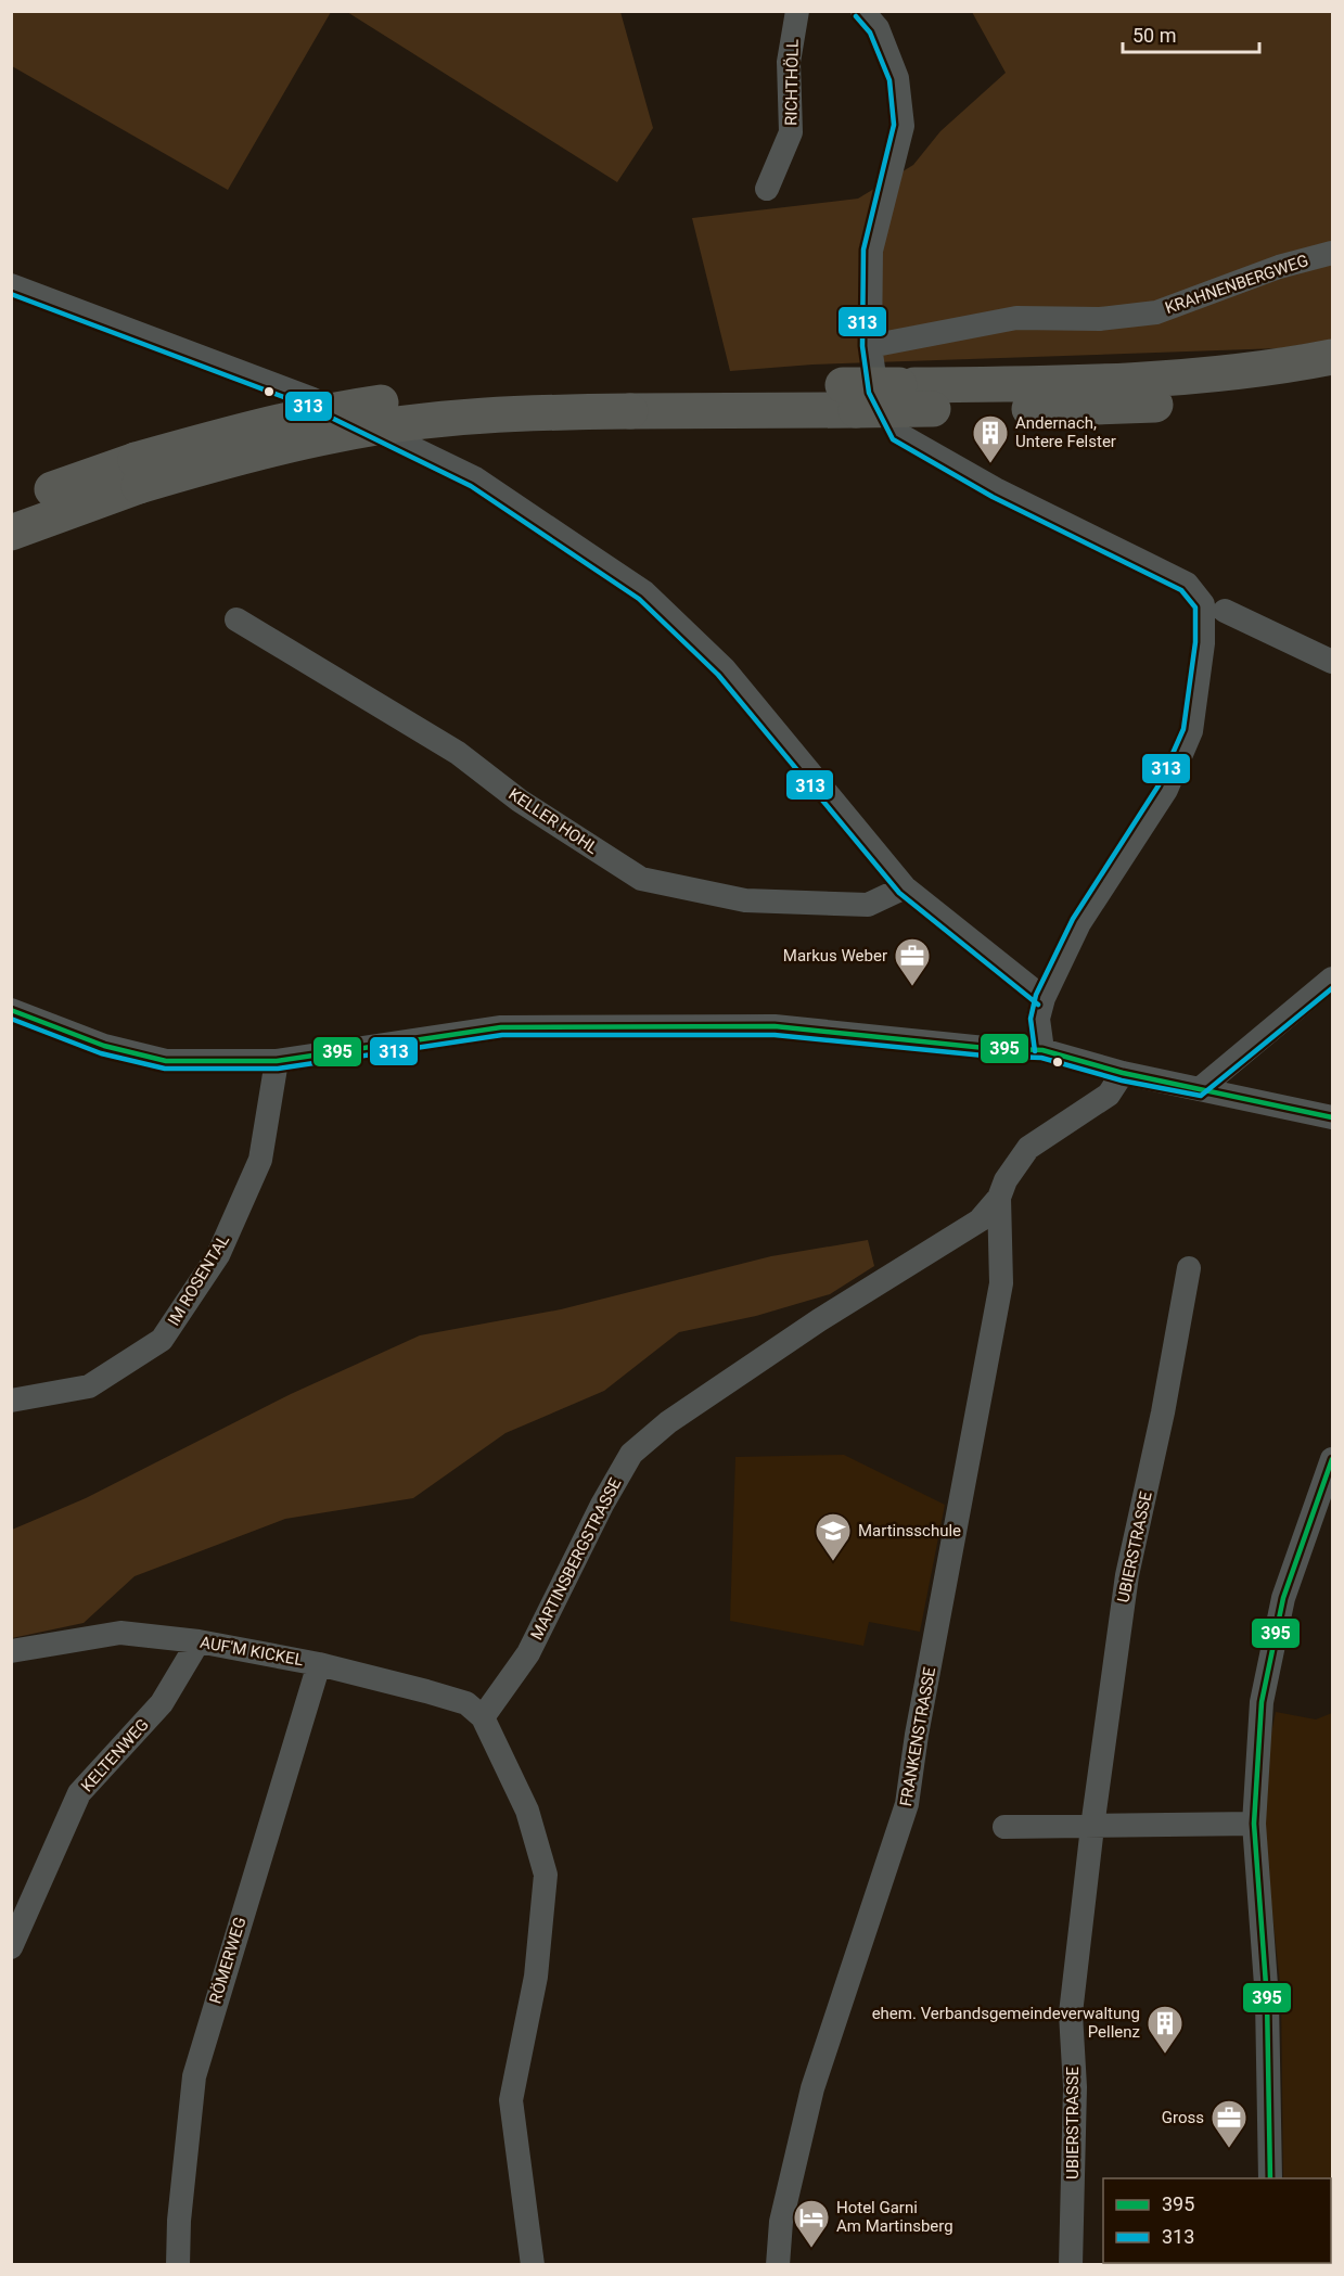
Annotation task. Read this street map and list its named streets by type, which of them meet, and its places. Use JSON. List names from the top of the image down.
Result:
{
  "streets": {
    "street": [
      "RICHTHÖLL",
      "KRAHNENBERGWEG",
      "KELLER HOHL",
      "IM ROSENTAL",
      "UBIERSTRASSE",
      "MARTINSBERGSTRASSE",
      "AUF'M KICKEL",
      "FRANKENSTRASSE",
      "KELTENWEG",
      "RÖMERWEG"
    ]
  },
  "crossings": [
    ["MARTINSBERGSTRASSE", "AUF'M KICKEL"],
    ["MARTINSBERGSTRASSE", "FRANKENSTRASSE"],
    ["AUF'M KICKEL", "KELTENWEG"],
    ["AUF'M KICKEL", "RÖMERWEG"]
  ],
  "places": {
    "building": ["Andernach, Untere Felster", "ehem. Verbandsgemeindeverwaltung Pellenz"],
    "office": ["Markus Weber", "Gross"],
    "school or university": ["Martinsschule"],
    "hotel": ["Hotel Garni Am Martinsberg"]
  },
  "lines": ["transit line 313", "transit line 395"],
  "legend": ["395", "313"],
  "scale_bar": "50 m"
}
